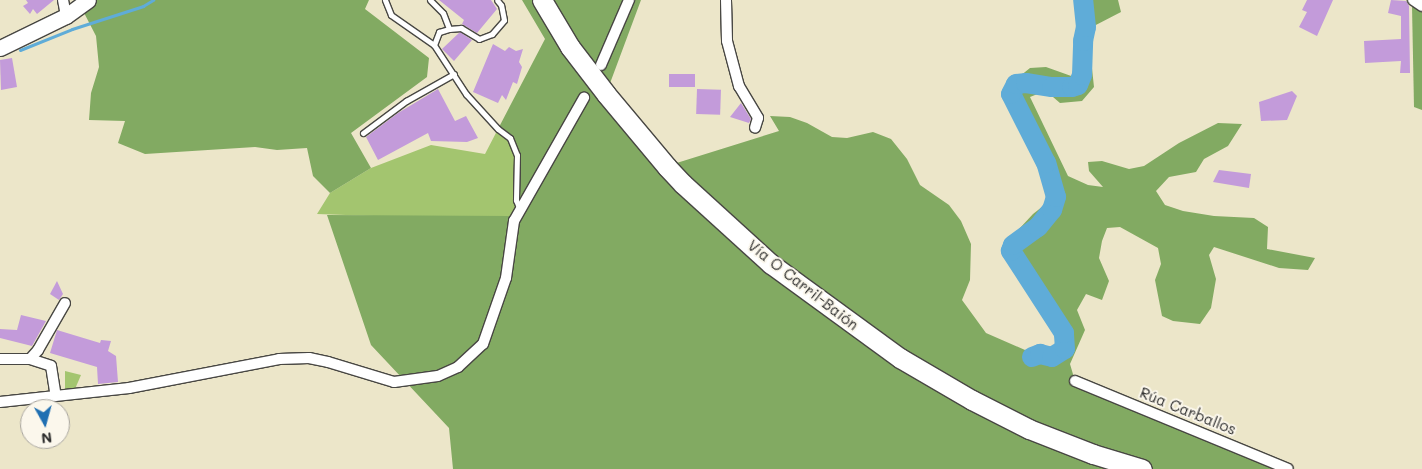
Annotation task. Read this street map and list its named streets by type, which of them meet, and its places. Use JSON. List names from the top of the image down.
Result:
{
  "streets": {
    "highway": ["Vía O Carril-Baión"],
    "street": ["Rúa Carballos"]
  },
  "north": "bottom"
}
